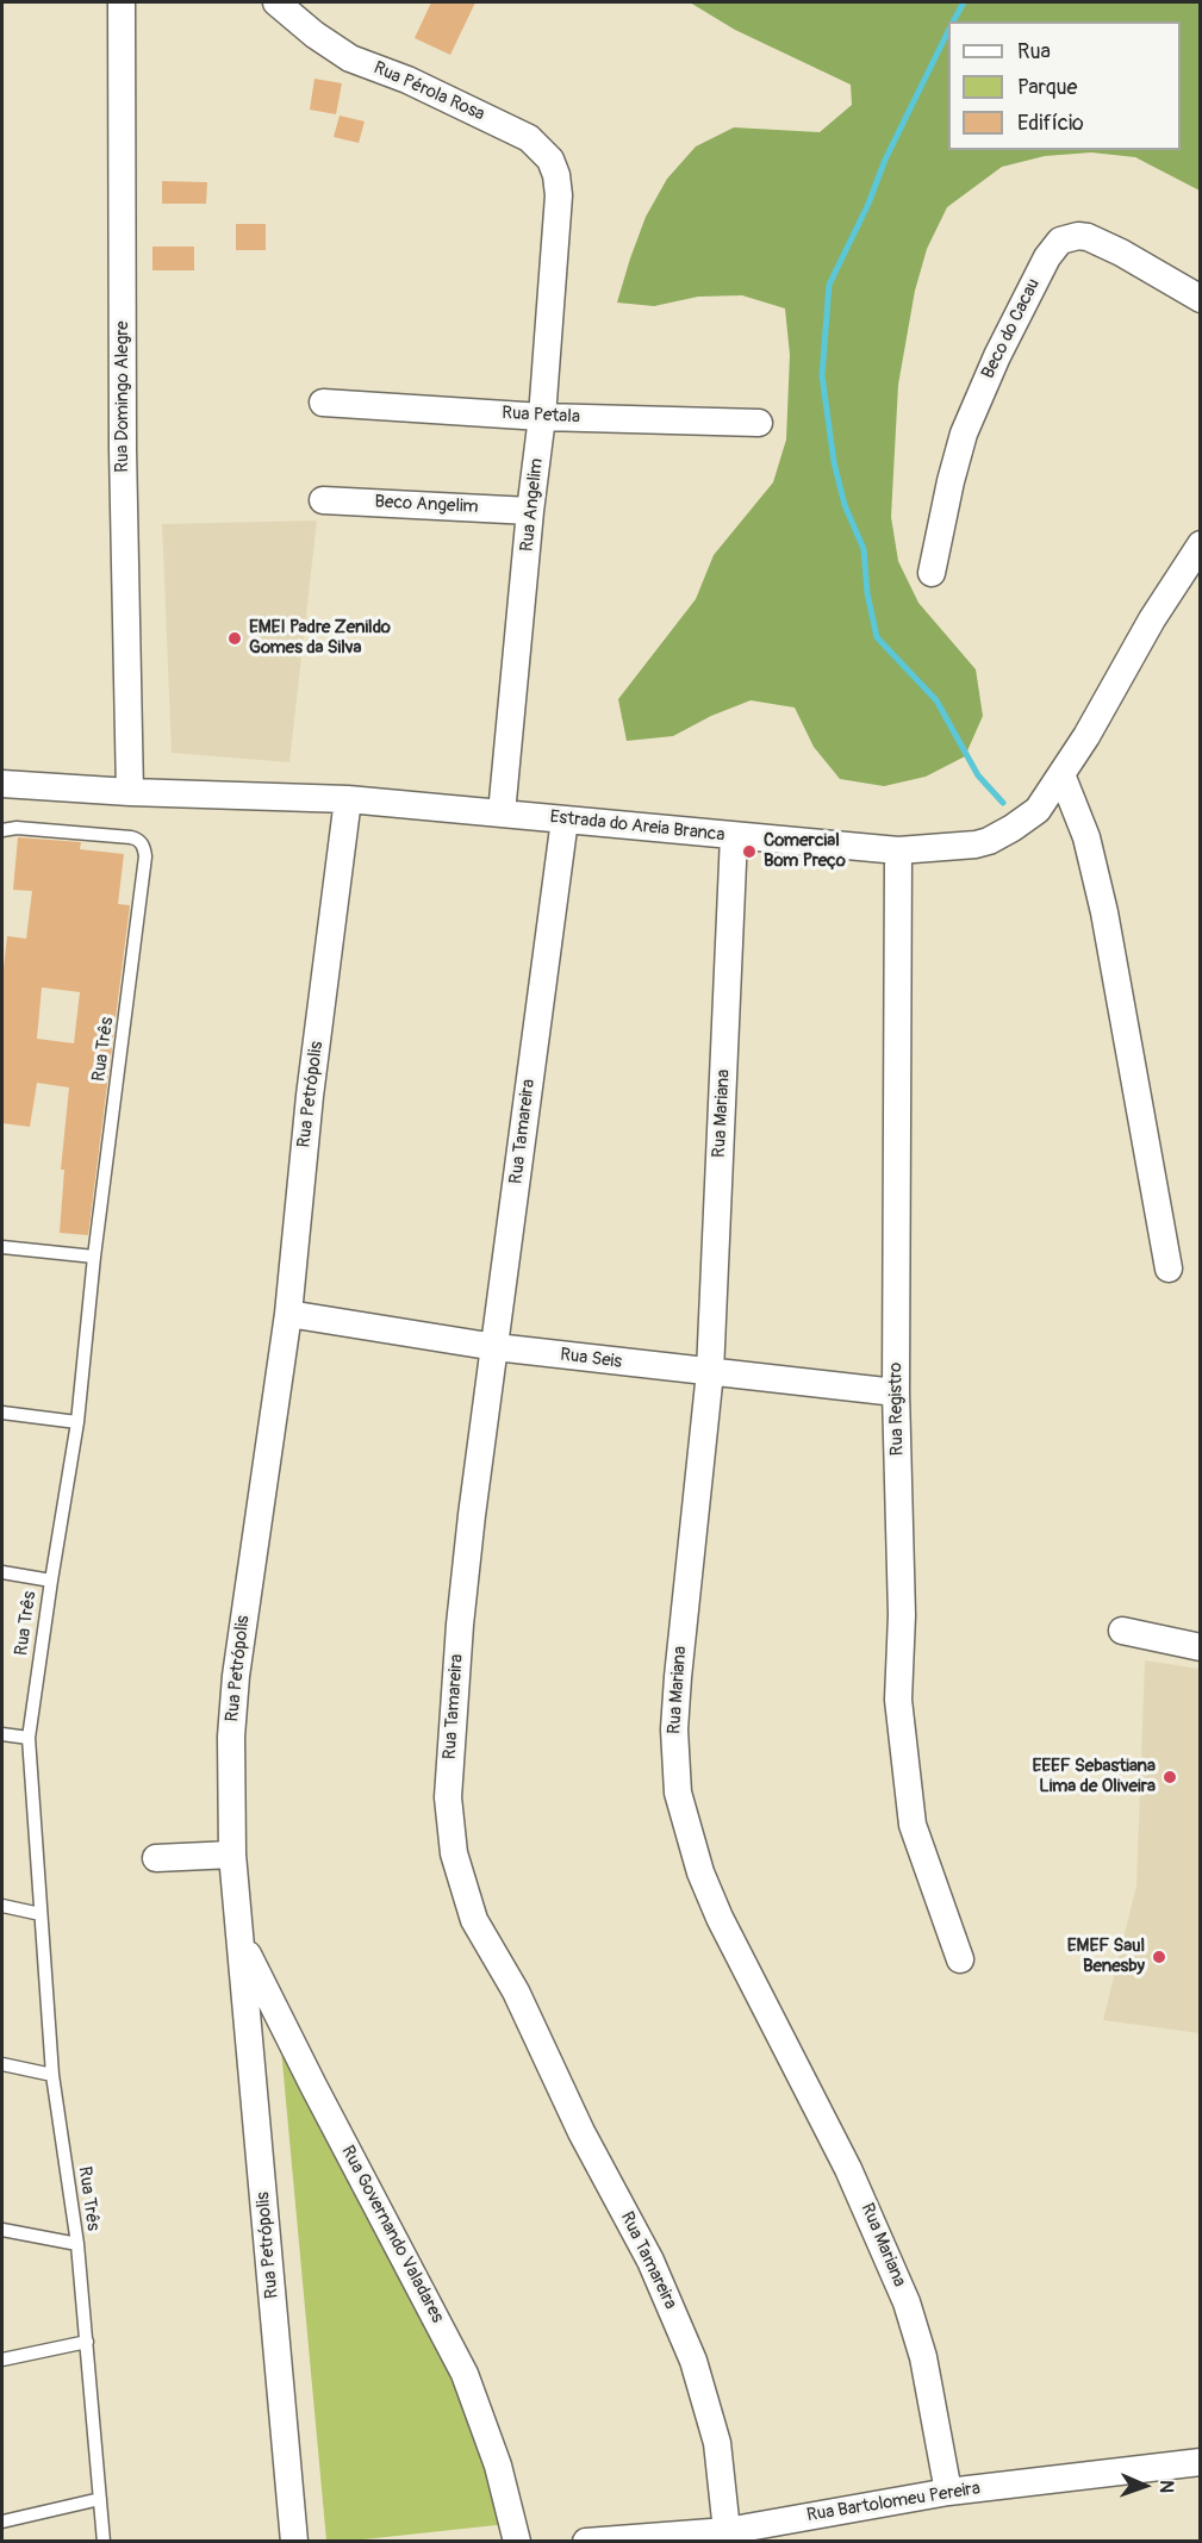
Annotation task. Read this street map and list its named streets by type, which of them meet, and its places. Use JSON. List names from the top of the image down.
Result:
{
  "streets": {
    "street": [
      "Rua Pérola Rosa",
      "Beco do Cacau",
      "Rua Domingo Alegre",
      "Rua Petala",
      "Beco Angelim",
      "Rua Angelim",
      "Estrada do Areia Branca",
      "Rua Petrópolis",
      "Rua Mariana",
      "Rua Tamareira",
      "Rua Seis",
      "Rua Registro",
      "Rua Governando Valadares",
      "Rua Bartolomeu Pereira"
    ],
    "lane": ["Rua Três"]
  },
  "crossings": [
    ["Rua Pérola Rosa", "Rua Angelim"],
    ["Rua Domingo Alegre", "Estrada do Areia Branca"],
    ["Rua Petala", "Rua Angelim"],
    ["Beco Angelim", "Rua Angelim"],
    ["Rua Angelim", "Estrada do Areia Branca"],
    ["Estrada do Areia Branca", "Rua Petrópolis"],
    ["Estrada do Areia Branca", "Rua Mariana"],
    ["Estrada do Areia Branca", "Rua Tamareira"],
    ["Estrada do Areia Branca", "Rua Registro"],
    ["Rua Petrópolis", "Rua Seis"],
    ["Rua Petrópolis", "Rua Governando Valadares"],
    ["Rua Mariana", "Rua Seis"],
    ["Rua Mariana", "Rua Bartolomeu Pereira"],
    ["Rua Tamareira", "Rua Seis"],
    ["Rua Tamareira", "Rua Bartolomeu Pereira"],
    ["Rua Seis", "Rua Registro"]
  ],
  "places": [
    "EMEI Padre Zenildo Gomes da Silva",
    "Comercial Bom Preço",
    "EEEF Sebastiana Lima de Oliveira",
    "EMEF Saul Benesby"
  ],
  "legend": ["Rua", "Parque", "Edifício"],
  "north": "right"
}
